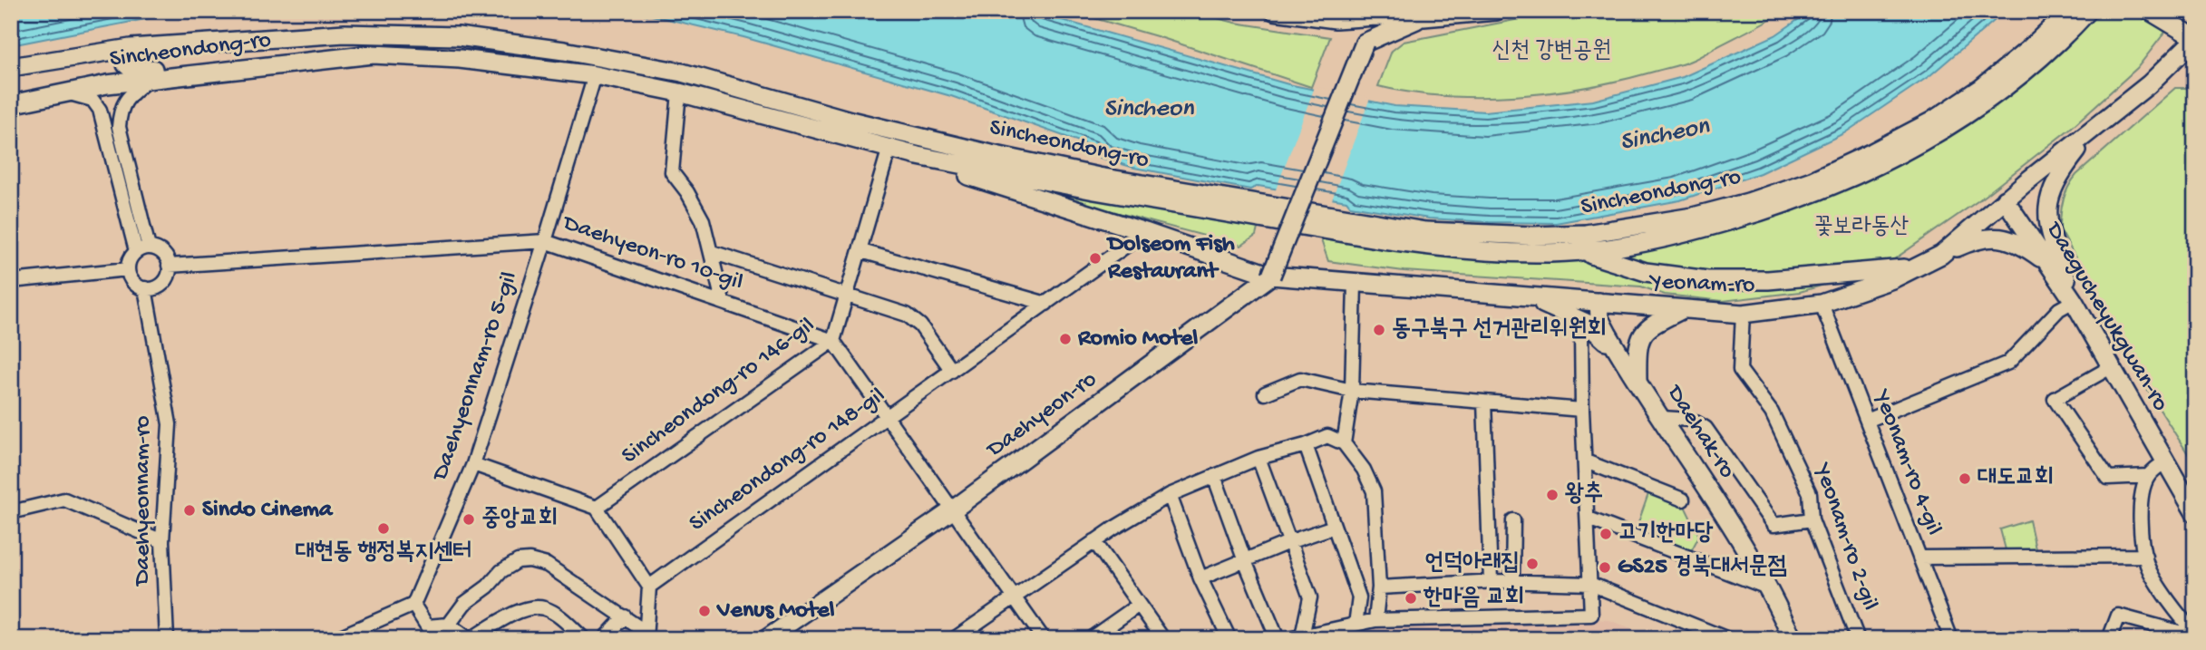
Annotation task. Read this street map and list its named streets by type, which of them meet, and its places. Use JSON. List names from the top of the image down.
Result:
{
  "streets": {
    "main road": [
      "Sincheondong-ro",
      "Yeonam-ro",
      "Daegucheyukgwan-ro",
      "Daehyeon-ro",
      "Daehak-ro"
    ],
    "street": [
      "Daehyeon-ro 10-gil",
      "Daehyeonnam-ro 5-gil",
      "Sincheondong-ro 146-gil",
      "Sincheondong-ro 148-gil",
      "Yeonam-ro 4-gil",
      "Daehyeonnam-ro",
      "Yeonam-ro 2-gil"
    ]
  },
  "crossings": [
    ["Sincheondong-ro", "Yeonam-ro"],
    ["Sincheondong-ro", "Daehyeonnam-ro 5-gil"],
    ["Sincheondong-ro", "Sincheondong-ro 146-gil"],
    ["Daehyeon-ro 10-gil", "Daehyeonnam-ro 5-gil"],
    ["Daehyeon-ro 10-gil", "Sincheondong-ro 146-gil"],
    ["Daehyeon-ro 10-gil", "Daehyeonnam-ro"],
    ["Yeonam-ro", "Daegucheyukgwan-ro"],
    ["Yeonam-ro", "Sincheondong-ro 146-gil"],
    ["Yeonam-ro", "Daehyeon-ro"],
    ["Yeonam-ro", "Daehak-ro"],
    ["Yeonam-ro", "Sincheondong-ro 148-gil"],
    ["Yeonam-ro", "Yeonam-ro 4-gil"],
    ["Yeonam-ro", "Yeonam-ro 2-gil"],
    ["Sincheondong-ro 146-gil", "Sincheondong-ro 148-gil"]
  ],
  "water": ["Sincheon"],
  "parks": ["신천 강변공원", "꽃보라동산"],
  "places": [
    "Dolseom Fish Restaurant",
    "동구북구 선거관리위원회",
    "Romio Motel",
    "대도교회",
    "왕추",
    "Sindo Cinema",
    "중앙교회",
    "대현동 행정복지센터",
    "고기한마당",
    "언덕아래집",
    "GS25 경북대서문점",
    "한마음 교회",
    "Venus Motel"
  ]
}
